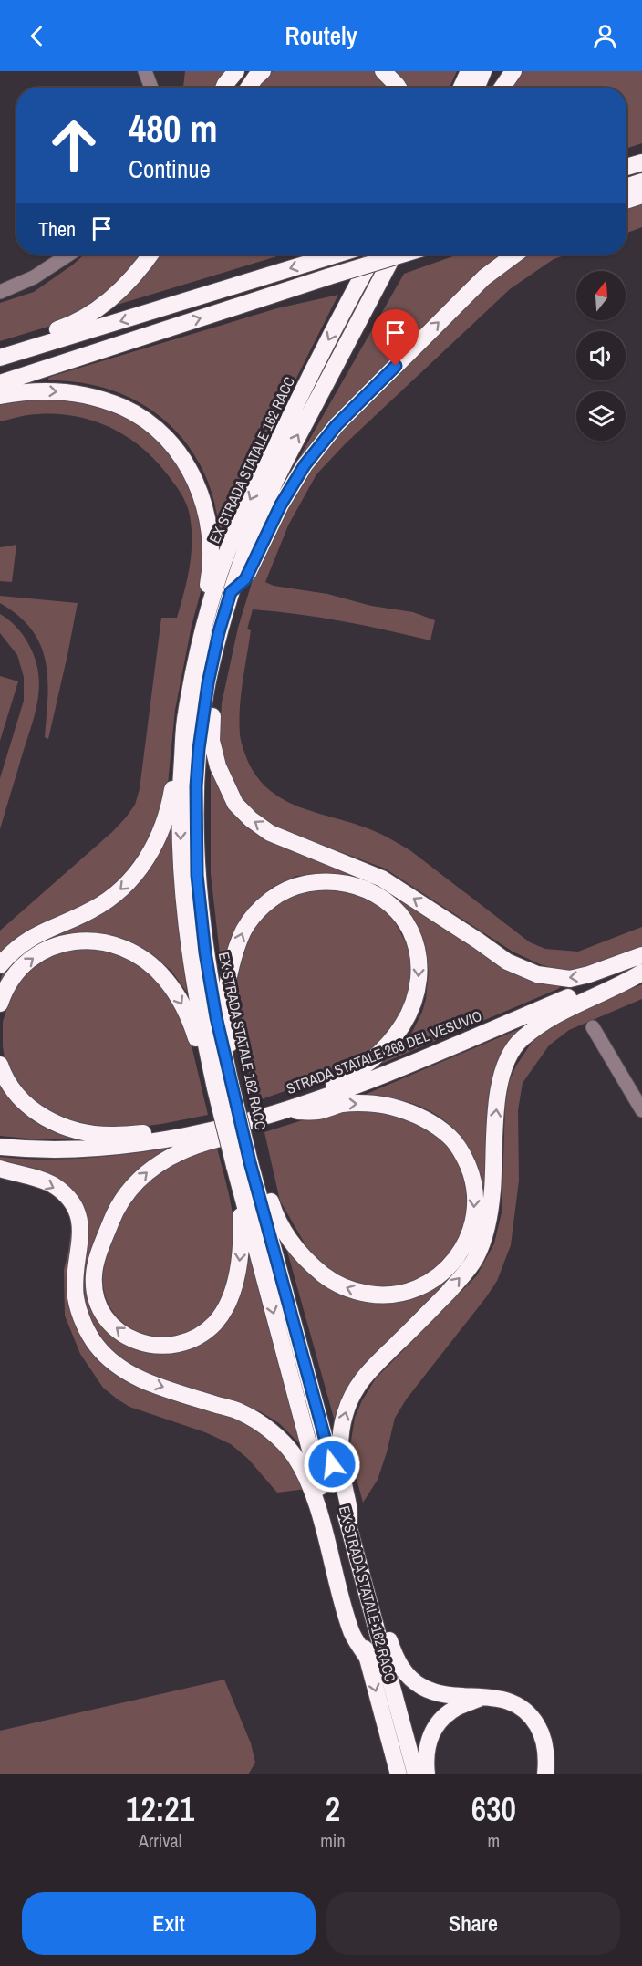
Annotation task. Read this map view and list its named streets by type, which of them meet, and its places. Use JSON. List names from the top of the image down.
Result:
{
  "streets": {
    "highway": ["EX STRADA STATALE 162 RACC", "STRADA STATALE 268 DEL VESUVIO"]
  },
  "north": "top",
  "page": {
    "header": "Routely",
    "turn": ["480 m", "Continue"],
    "then": "Then",
    "eta": [
      "12:21",
      "Arrival",
      "2",
      "min",
      "630",
      "m"
    ],
    "buttons": ["Exit", "Share"]
  }
}
